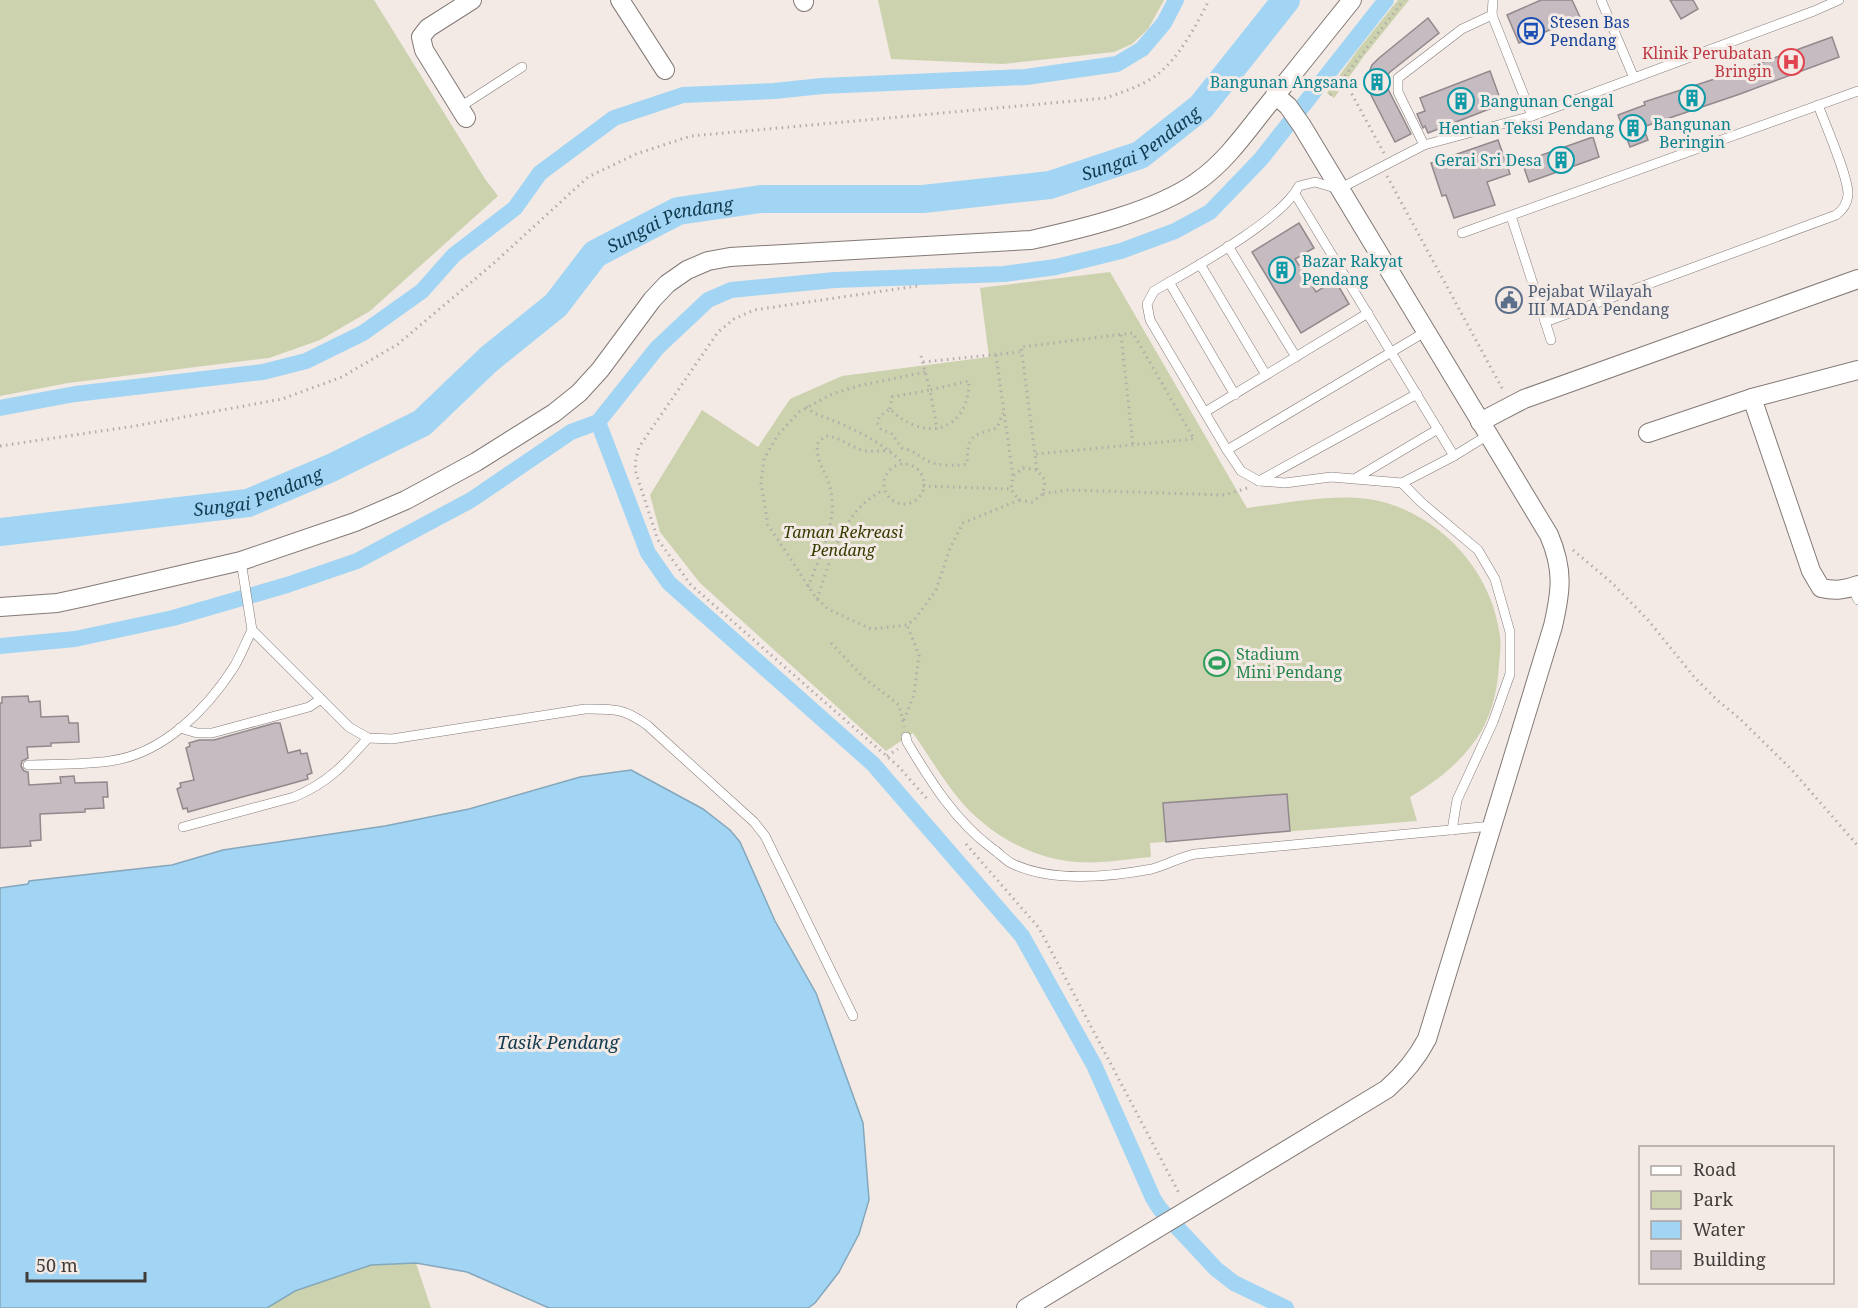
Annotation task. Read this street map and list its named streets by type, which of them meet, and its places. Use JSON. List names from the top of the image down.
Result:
{
  "water": ["Sungai Pendang", "Tasik Pendang"],
  "parks": ["Taman Rekreasi Pendang"],
  "places": {
    "bus stop": ["Stesen Bas Pendang"],
    "hospital": ["Klinik Perubatan Bringin"],
    "building": [
      "Bangunan Angsana",
      "Bangunan Beringin",
      "Bangunan Cengal",
      "Hentian Teksi Pendang",
      "Gerai Sri Desa",
      "Bazar Rakyat Pendang"
    ],
    "public building": ["Pejabat Wilayah III MADA Pendang"],
    "sports": ["Stadium Mini Pendang"]
  },
  "legend": [
    "Road",
    "Park",
    "Water",
    "Building"
  ],
  "scale_bar": "50 m"
}
